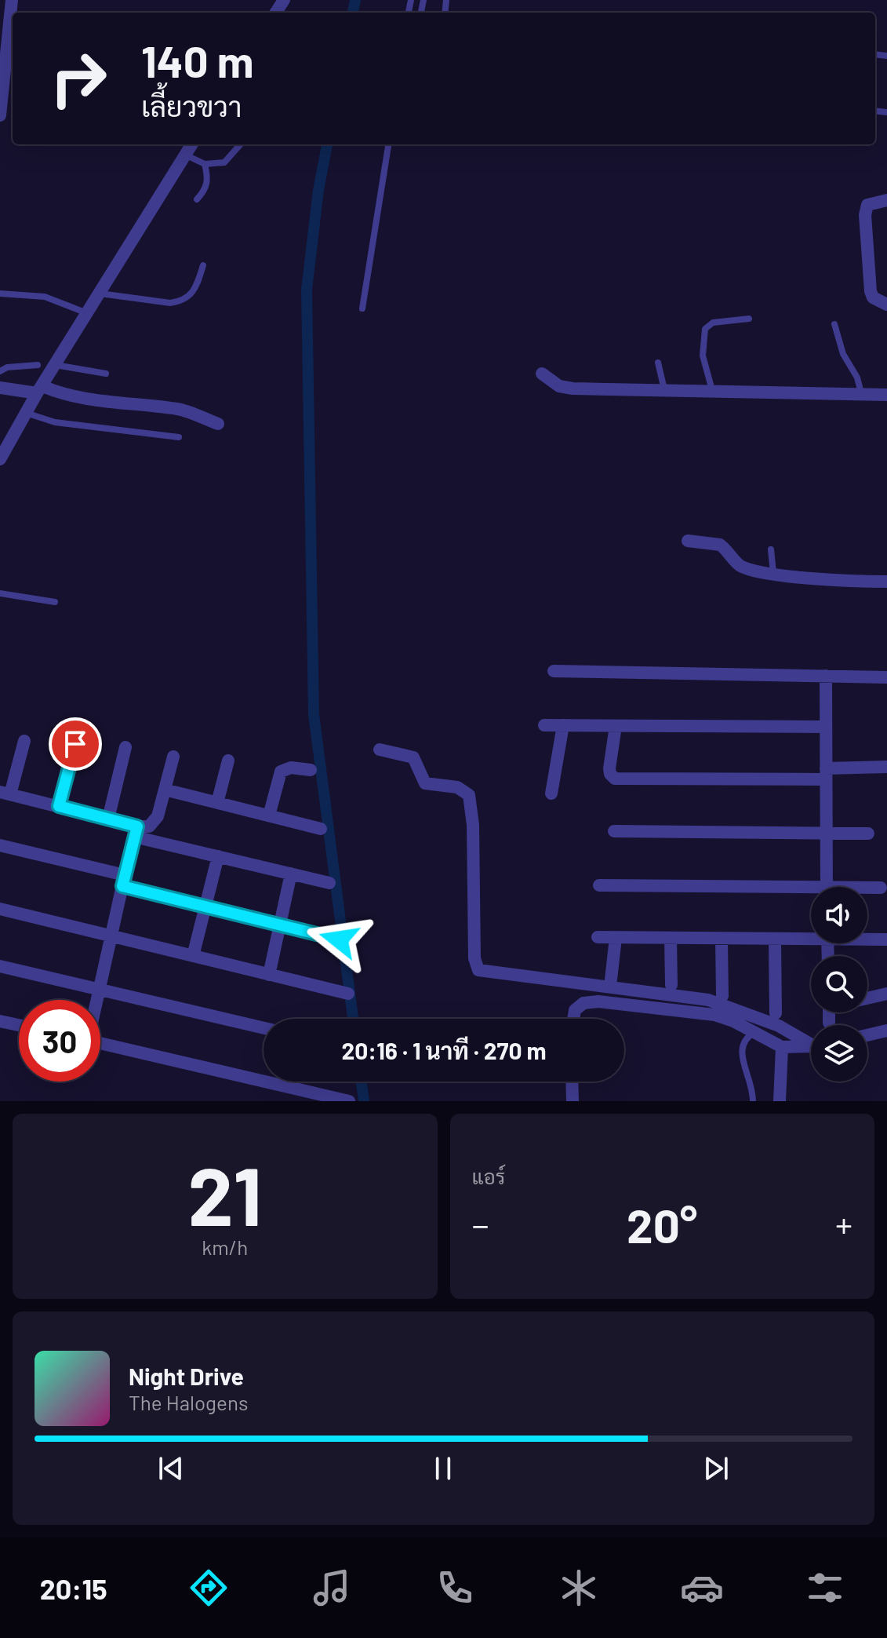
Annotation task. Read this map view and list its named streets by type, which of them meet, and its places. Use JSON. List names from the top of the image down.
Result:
{
  "page": {
    "turn": ["140 m", "เลี้ยวขวา"],
    "limit": "30",
    "trip": "20:16 · 1 นาที · 270 m",
    "tile": [
      ["21", "km/h"],
      "แอร์"
    ],
    "heat": ["−", "20°", "+"],
    "song": ["Night Drive", "The Halogens"],
    "tabs": "20:15"
  }
}
